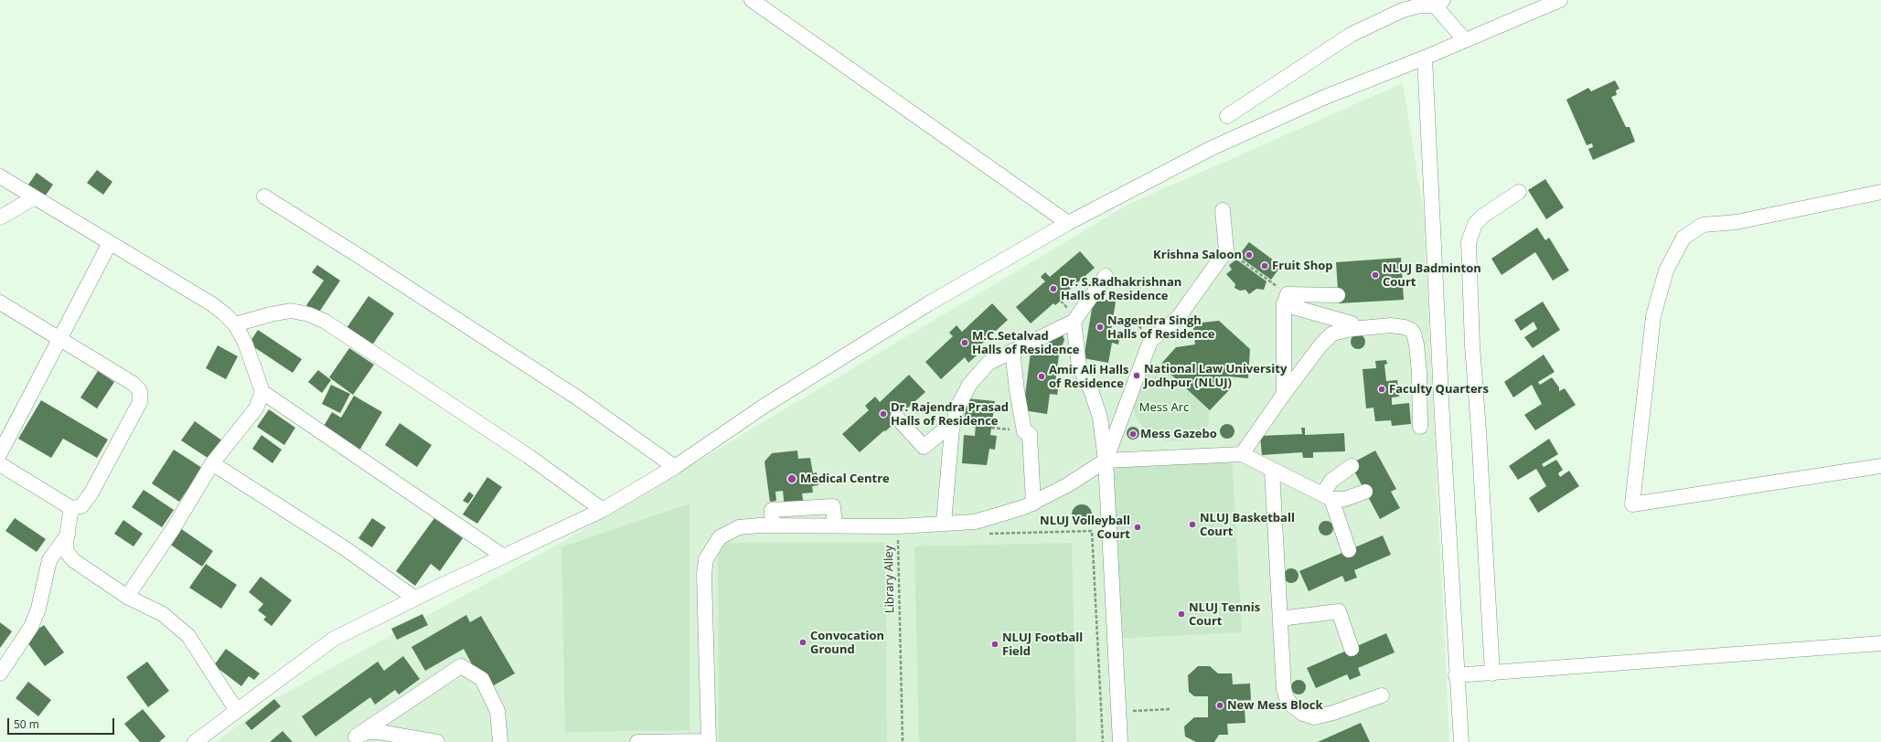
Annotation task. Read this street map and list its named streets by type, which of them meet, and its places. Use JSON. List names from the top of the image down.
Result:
{
  "streets": {
    "path": ["Library Alley"]
  },
  "parks": ["Mess Arc"],
  "places": [
    "Krishna Saloon",
    "Fruit Shop",
    "NLUJ Badminton Court",
    "Dr. S.Radhakrishnan Halls of Residence",
    "Nagendra Singh Halls of Residence",
    "M.C.Setalvad Halls of Residence",
    "National Law University Jodhpur (NLUJ)",
    "Amir Ali Halls of Residence",
    "Faculty Quarters",
    "Dr. Rajendra Prasad Halls of Residence",
    "Mess Gazebo",
    "Medical Centre",
    "NLUJ Basketball Court",
    "NLUJ Volleyball Court",
    "NLUJ Tennis Court",
    "Convocation Ground",
    "NLUJ Football Field",
    "New Mess Block"
  ],
  "scale_bar": "50 m"
}
